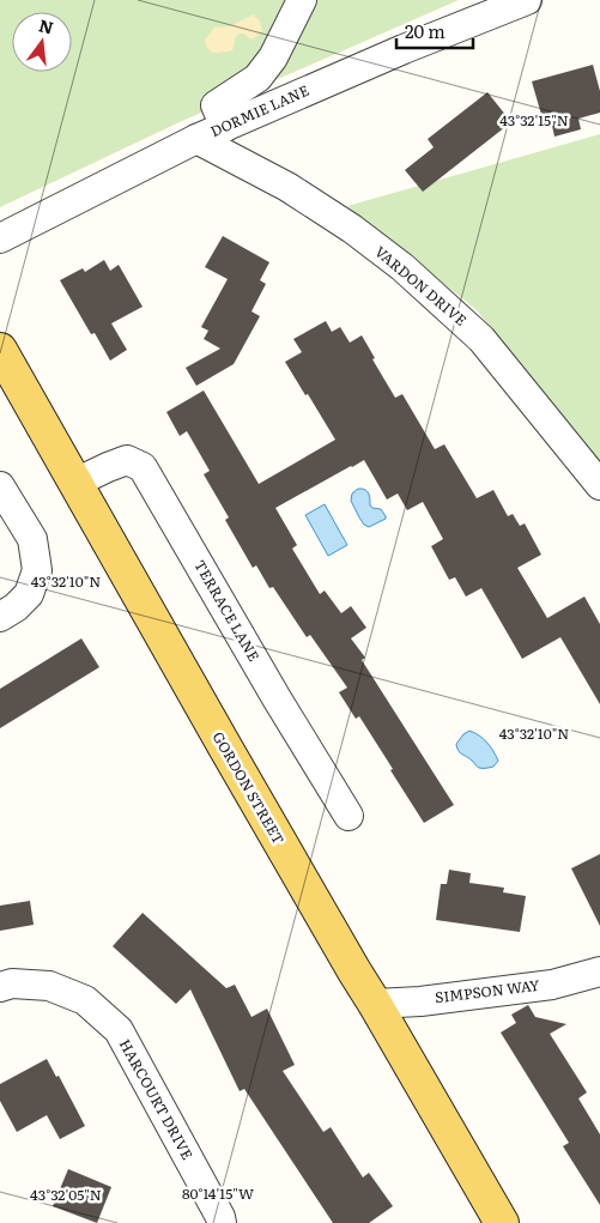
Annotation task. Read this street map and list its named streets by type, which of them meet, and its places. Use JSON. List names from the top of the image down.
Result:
{
  "streets": {
    "main road": ["GORDON STREET"],
    "street": [
      "DORMIE LANE",
      "VARDON DRIVE",
      "TERRACE LANE",
      "SIMPSON WAY",
      "HARCOURT DRIVE"
    ]
  },
  "crossings": [
    ["DORMIE LANE", "VARDON DRIVE"],
    ["TERRACE LANE", "GORDON STREET"],
    ["GORDON STREET", "SIMPSON WAY"]
  ],
  "scale_bar": "20 m",
  "north": "top",
  "coordinates": [
    "43°32'15\"N",
    "43°32'10\"N",
    "80°14'15\"W",
    "43°32'05\"N"
  ]
}
